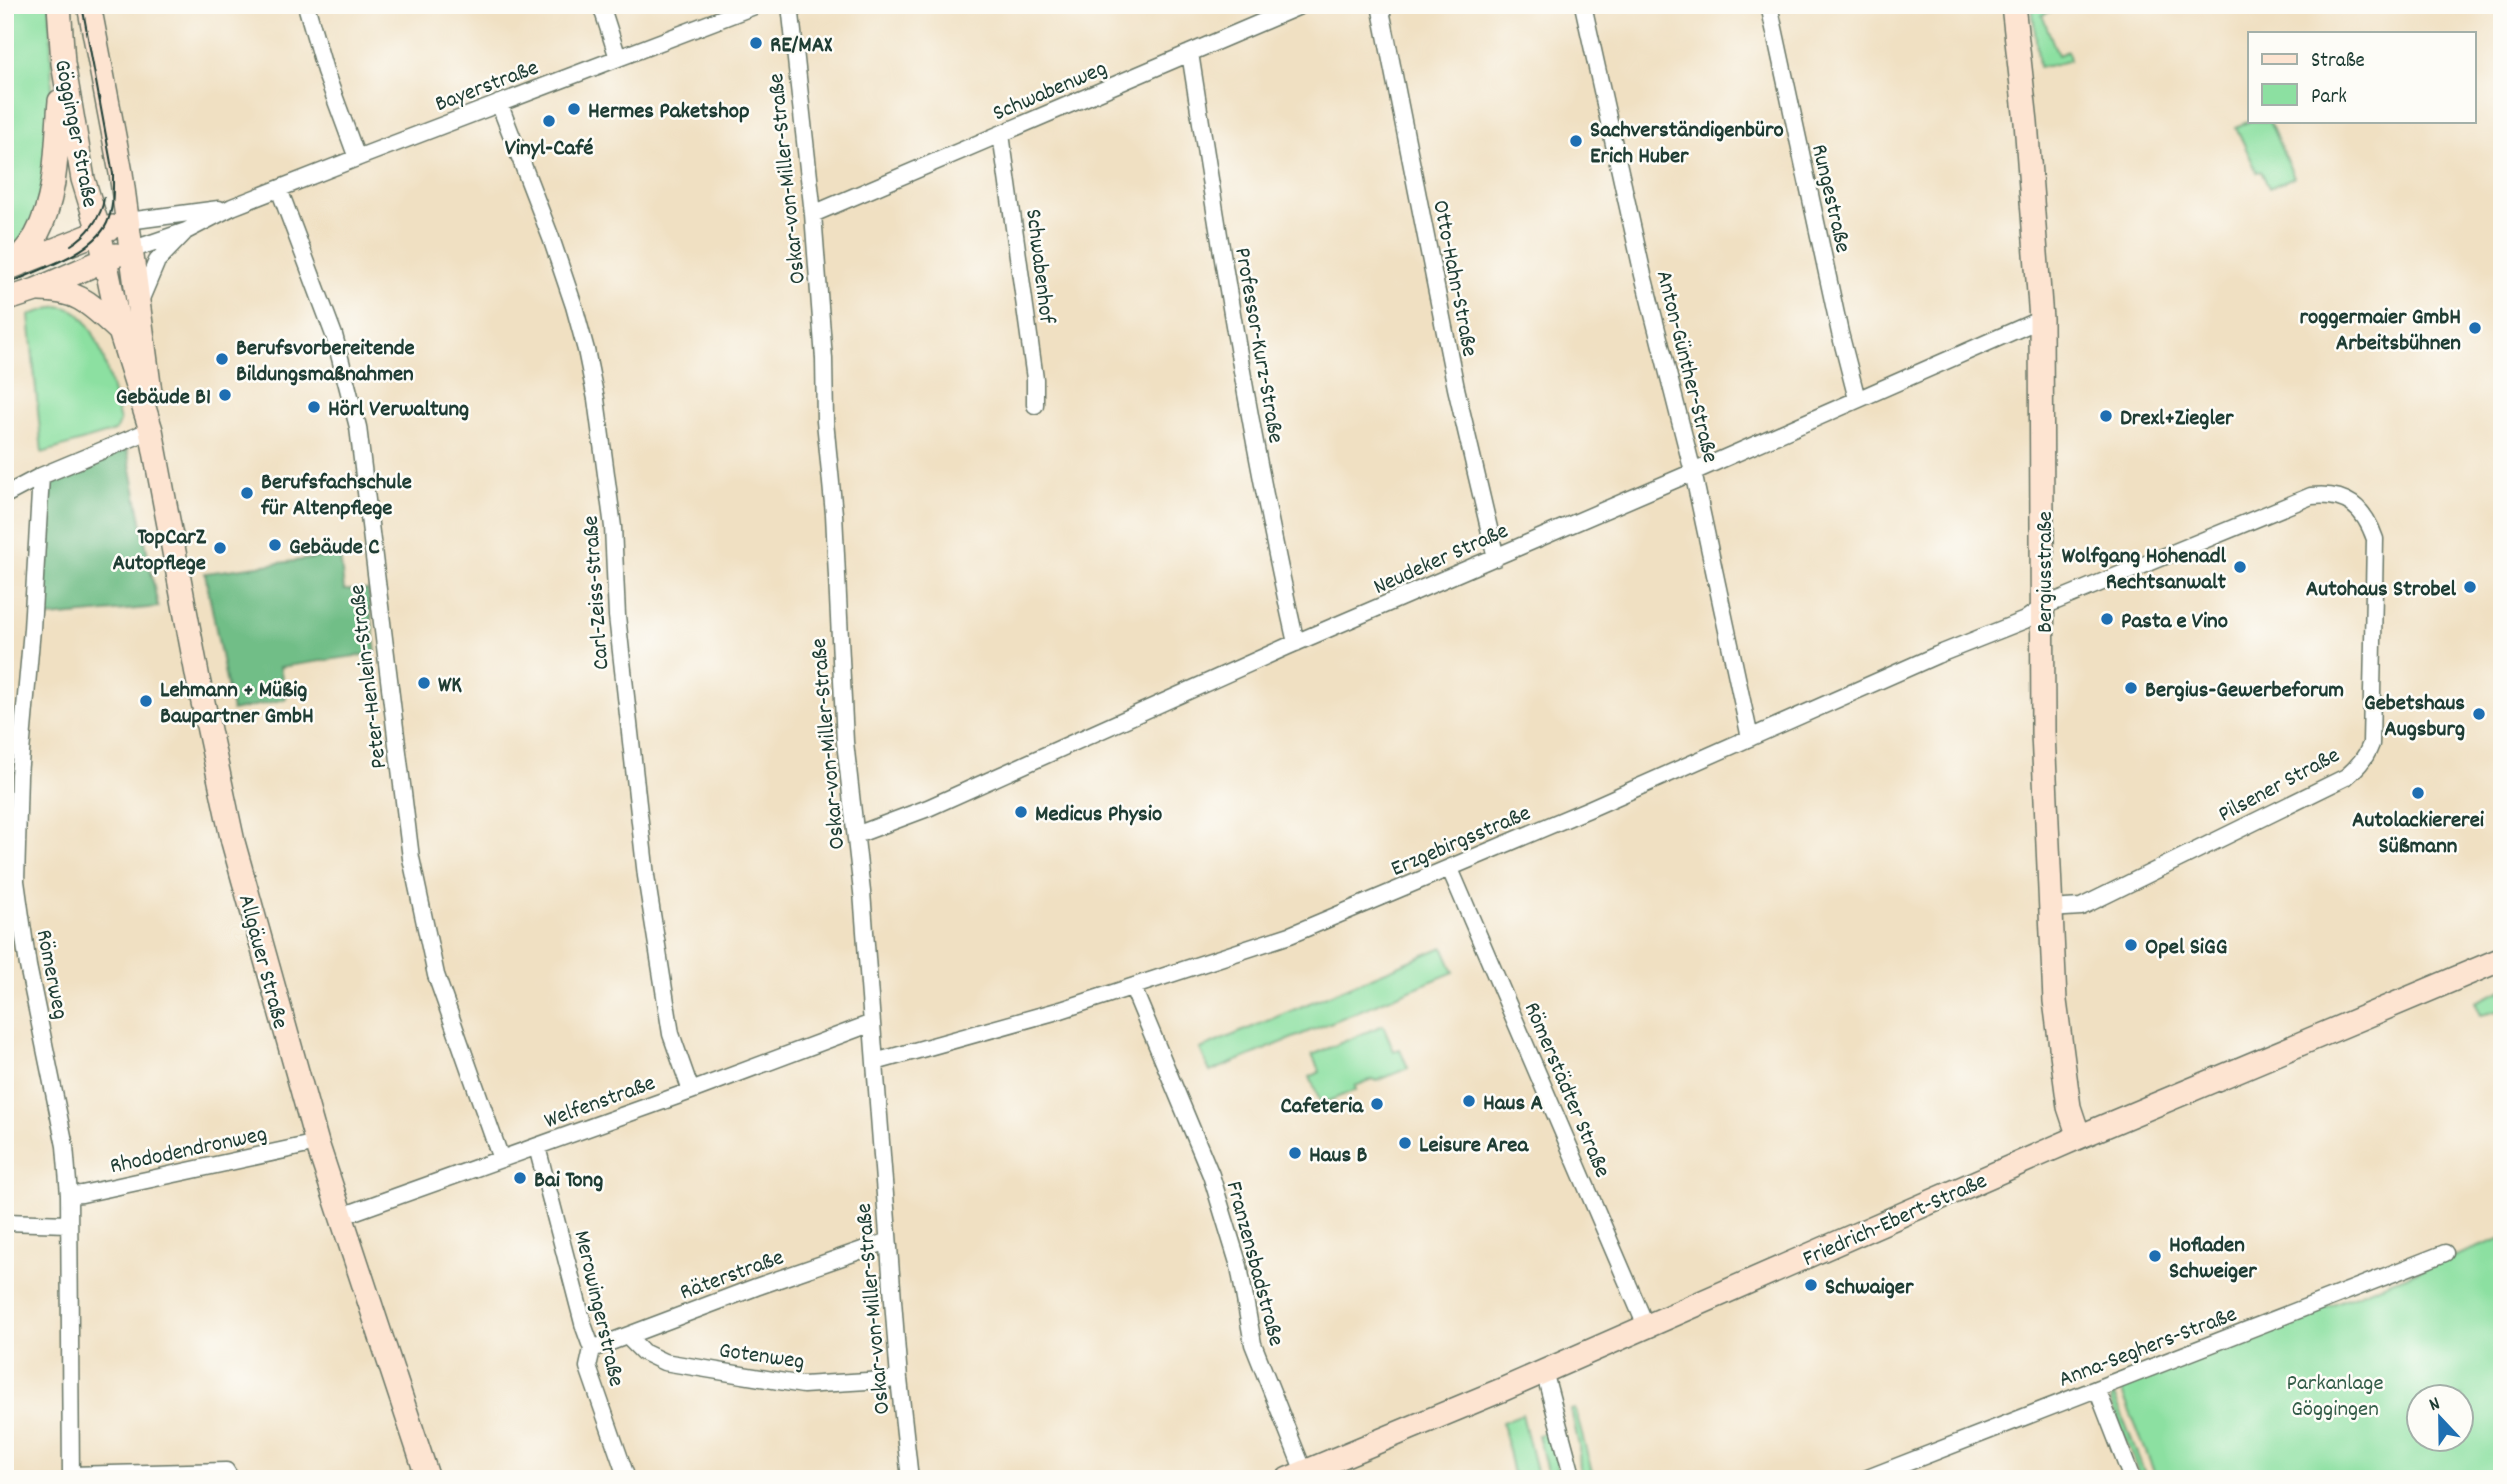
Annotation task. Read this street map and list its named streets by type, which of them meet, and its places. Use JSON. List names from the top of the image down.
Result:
{
  "streets": {
    "street": [
      "Bayerstraße",
      "Schwabenweg",
      "Gögginger Straße",
      "Oskar-von-Miller-Straße",
      "Rungestraße",
      "Schwabenhof",
      "Otto-Hahn-Straße",
      "Professor-Kurz-Straße",
      "Anton-Günther-Straße",
      "Neudeker Straße",
      "Bergiusstraße",
      "Carl-Zeiss-Straße",
      "Peter-Henlein-Straße",
      "Pilsener Straße",
      "Erzgebirgsstraße",
      "Allgäuer Straße",
      "Römerweg",
      "Römerstädter Straße",
      "Welfenstraße",
      "Rhododendronweg",
      "Friedrich-Ebert-Straße",
      "Franzensbadstraße",
      "Räterstraße",
      "Merowingerstraße",
      "Anna-Seghers-Straße",
      "Gotenweg"
    ]
  },
  "crossings": [
    ["Bayerstraße", "Gögginger Straße"],
    ["Bayerstraße", "Carl-Zeiss-Straße"],
    ["Bayerstraße", "Peter-Henlein-Straße"],
    ["Bayerstraße", "Allgäuer Straße"],
    ["Schwabenweg", "Oskar-von-Miller-Straße"],
    ["Schwabenweg", "Schwabenhof"],
    ["Schwabenweg", "Professor-Kurz-Straße"],
    ["Gögginger Straße", "Allgäuer Straße"],
    ["Oskar-von-Miller-Straße", "Neudeker Straße"],
    ["Oskar-von-Miller-Straße", "Erzgebirgsstraße"],
    ["Oskar-von-Miller-Straße", "Welfenstraße"],
    ["Oskar-von-Miller-Straße", "Räterstraße"],
    ["Oskar-von-Miller-Straße", "Gotenweg"],
    ["Rungestraße", "Neudeker Straße"],
    ["Otto-Hahn-Straße", "Neudeker Straße"],
    ["Professor-Kurz-Straße", "Neudeker Straße"],
    ["Anton-Günther-Straße", "Neudeker Straße"],
    ["Anton-Günther-Straße", "Erzgebirgsstraße"],
    ["Neudeker Straße", "Bergiusstraße"],
    ["Bergiusstraße", "Pilsener Straße"],
    ["Bergiusstraße", "Erzgebirgsstraße"],
    ["Bergiusstraße", "Friedrich-Ebert-Straße"],
    ["Carl-Zeiss-Straße", "Welfenstraße"],
    ["Peter-Henlein-Straße", "Welfenstraße"],
    ["Pilsener Straße", "Erzgebirgsstraße"],
    ["Erzgebirgsstraße", "Römerstädter Straße"],
    ["Erzgebirgsstraße", "Franzensbadstraße"],
    ["Allgäuer Straße", "Welfenstraße"],
    ["Allgäuer Straße", "Rhododendronweg"],
    ["Römerweg", "Rhododendronweg"],
    ["Römerstädter Straße", "Friedrich-Ebert-Straße"],
    ["Welfenstraße", "Merowingerstraße"],
    ["Friedrich-Ebert-Straße", "Franzensbadstraße"],
    ["Räterstraße", "Merowingerstraße"],
    ["Räterstraße", "Gotenweg"]
  ],
  "parks": ["Parkanlage Göggingen"],
  "places": [
    "RE/MAX",
    "Hermes Paketshop",
    "Vinyl-Café",
    "Sachverständigenbüro Erich Huber",
    "roggermaier GmbH Arbeitsbühnen",
    "Berufsvorbereitende Bildungsmaßnahmen",
    "Gebäude B1",
    "Hörl Verwaltung",
    "Drexl+Ziegler",
    "Berufsfachschule für Altenpflege",
    "Gebäude C",
    "TopCarZ Autopflege",
    "Wolfgang Hohenadl Rechtsanwalt",
    "Autohaus Strobel",
    "Pasta e Vino",
    "WK",
    "Bergius-Gewerbeforum",
    "Lehmann + Müßig Baupartner GmbH",
    "Gebetshaus Augsburg",
    "Autolackiererei Süßmann",
    "Medicus Physio",
    "Opel SiGG",
    "Haus A",
    "Cafeteria",
    "Leisure Area",
    "Haus B",
    "Bai Tong",
    "Hofladen Schweiger",
    "Schwaiger"
  ],
  "legend": ["Straße", "Park"],
  "north": "top"
}
